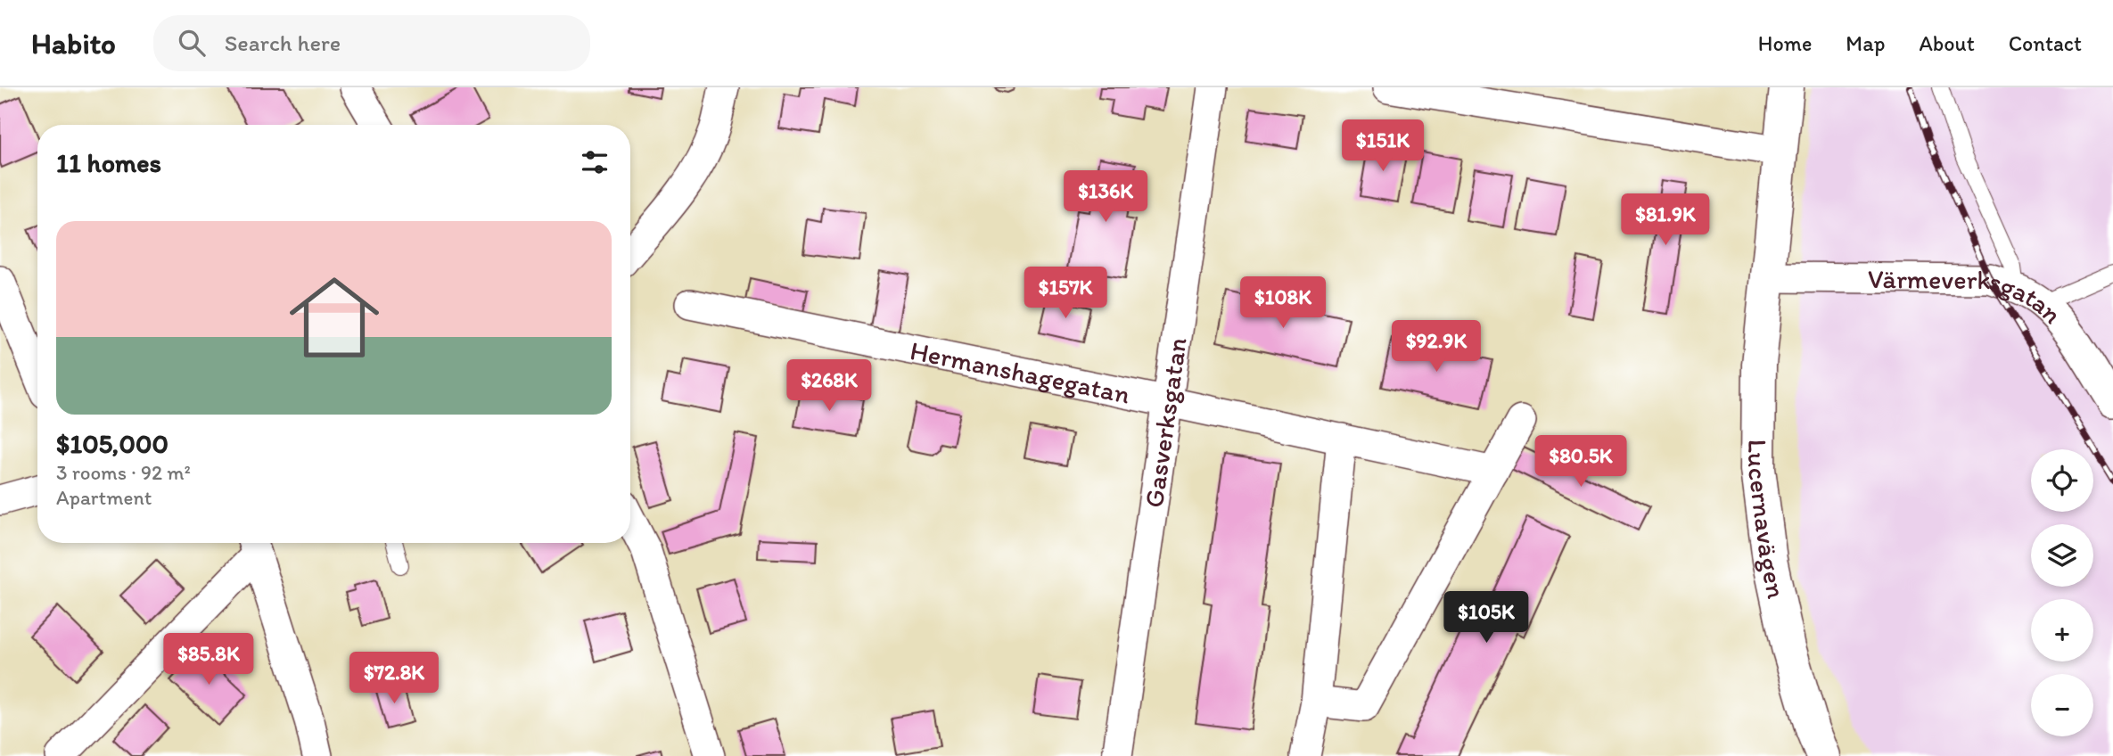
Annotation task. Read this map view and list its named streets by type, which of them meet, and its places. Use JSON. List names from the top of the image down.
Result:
{
  "streets": {
    "street": [
      "Värmeverksgatan",
      "Hermanshagegatan",
      "Gasverksgatan",
      "Lucernavägen"
    ]
  },
  "crossings": [
    ["Värmeverksgatan", "Lucernavägen"],
    ["Hermanshagegatan", "Gasverksgatan"]
  ],
  "page": {
    "header": "Habito",
    "search": "Search here",
    "nav": [
      "Home",
      "Map",
      "About",
      "Contact"
    ],
    "price": [
      "$151K",
      "$136K",
      "$81.9K",
      "$157K",
      "$108K",
      "$92.9K",
      "$268K",
      "$80.5K",
      "$105K",
      "$85.8K",
      "$72.8K"
    ],
    "heading": "11 homes",
    "list": [
      {
        "name": "$105,000",
        "note": "3 rooms · 92 m² · Apartment"
      }
    ],
    "map_buttons": ["+", "−"]
  }
}
